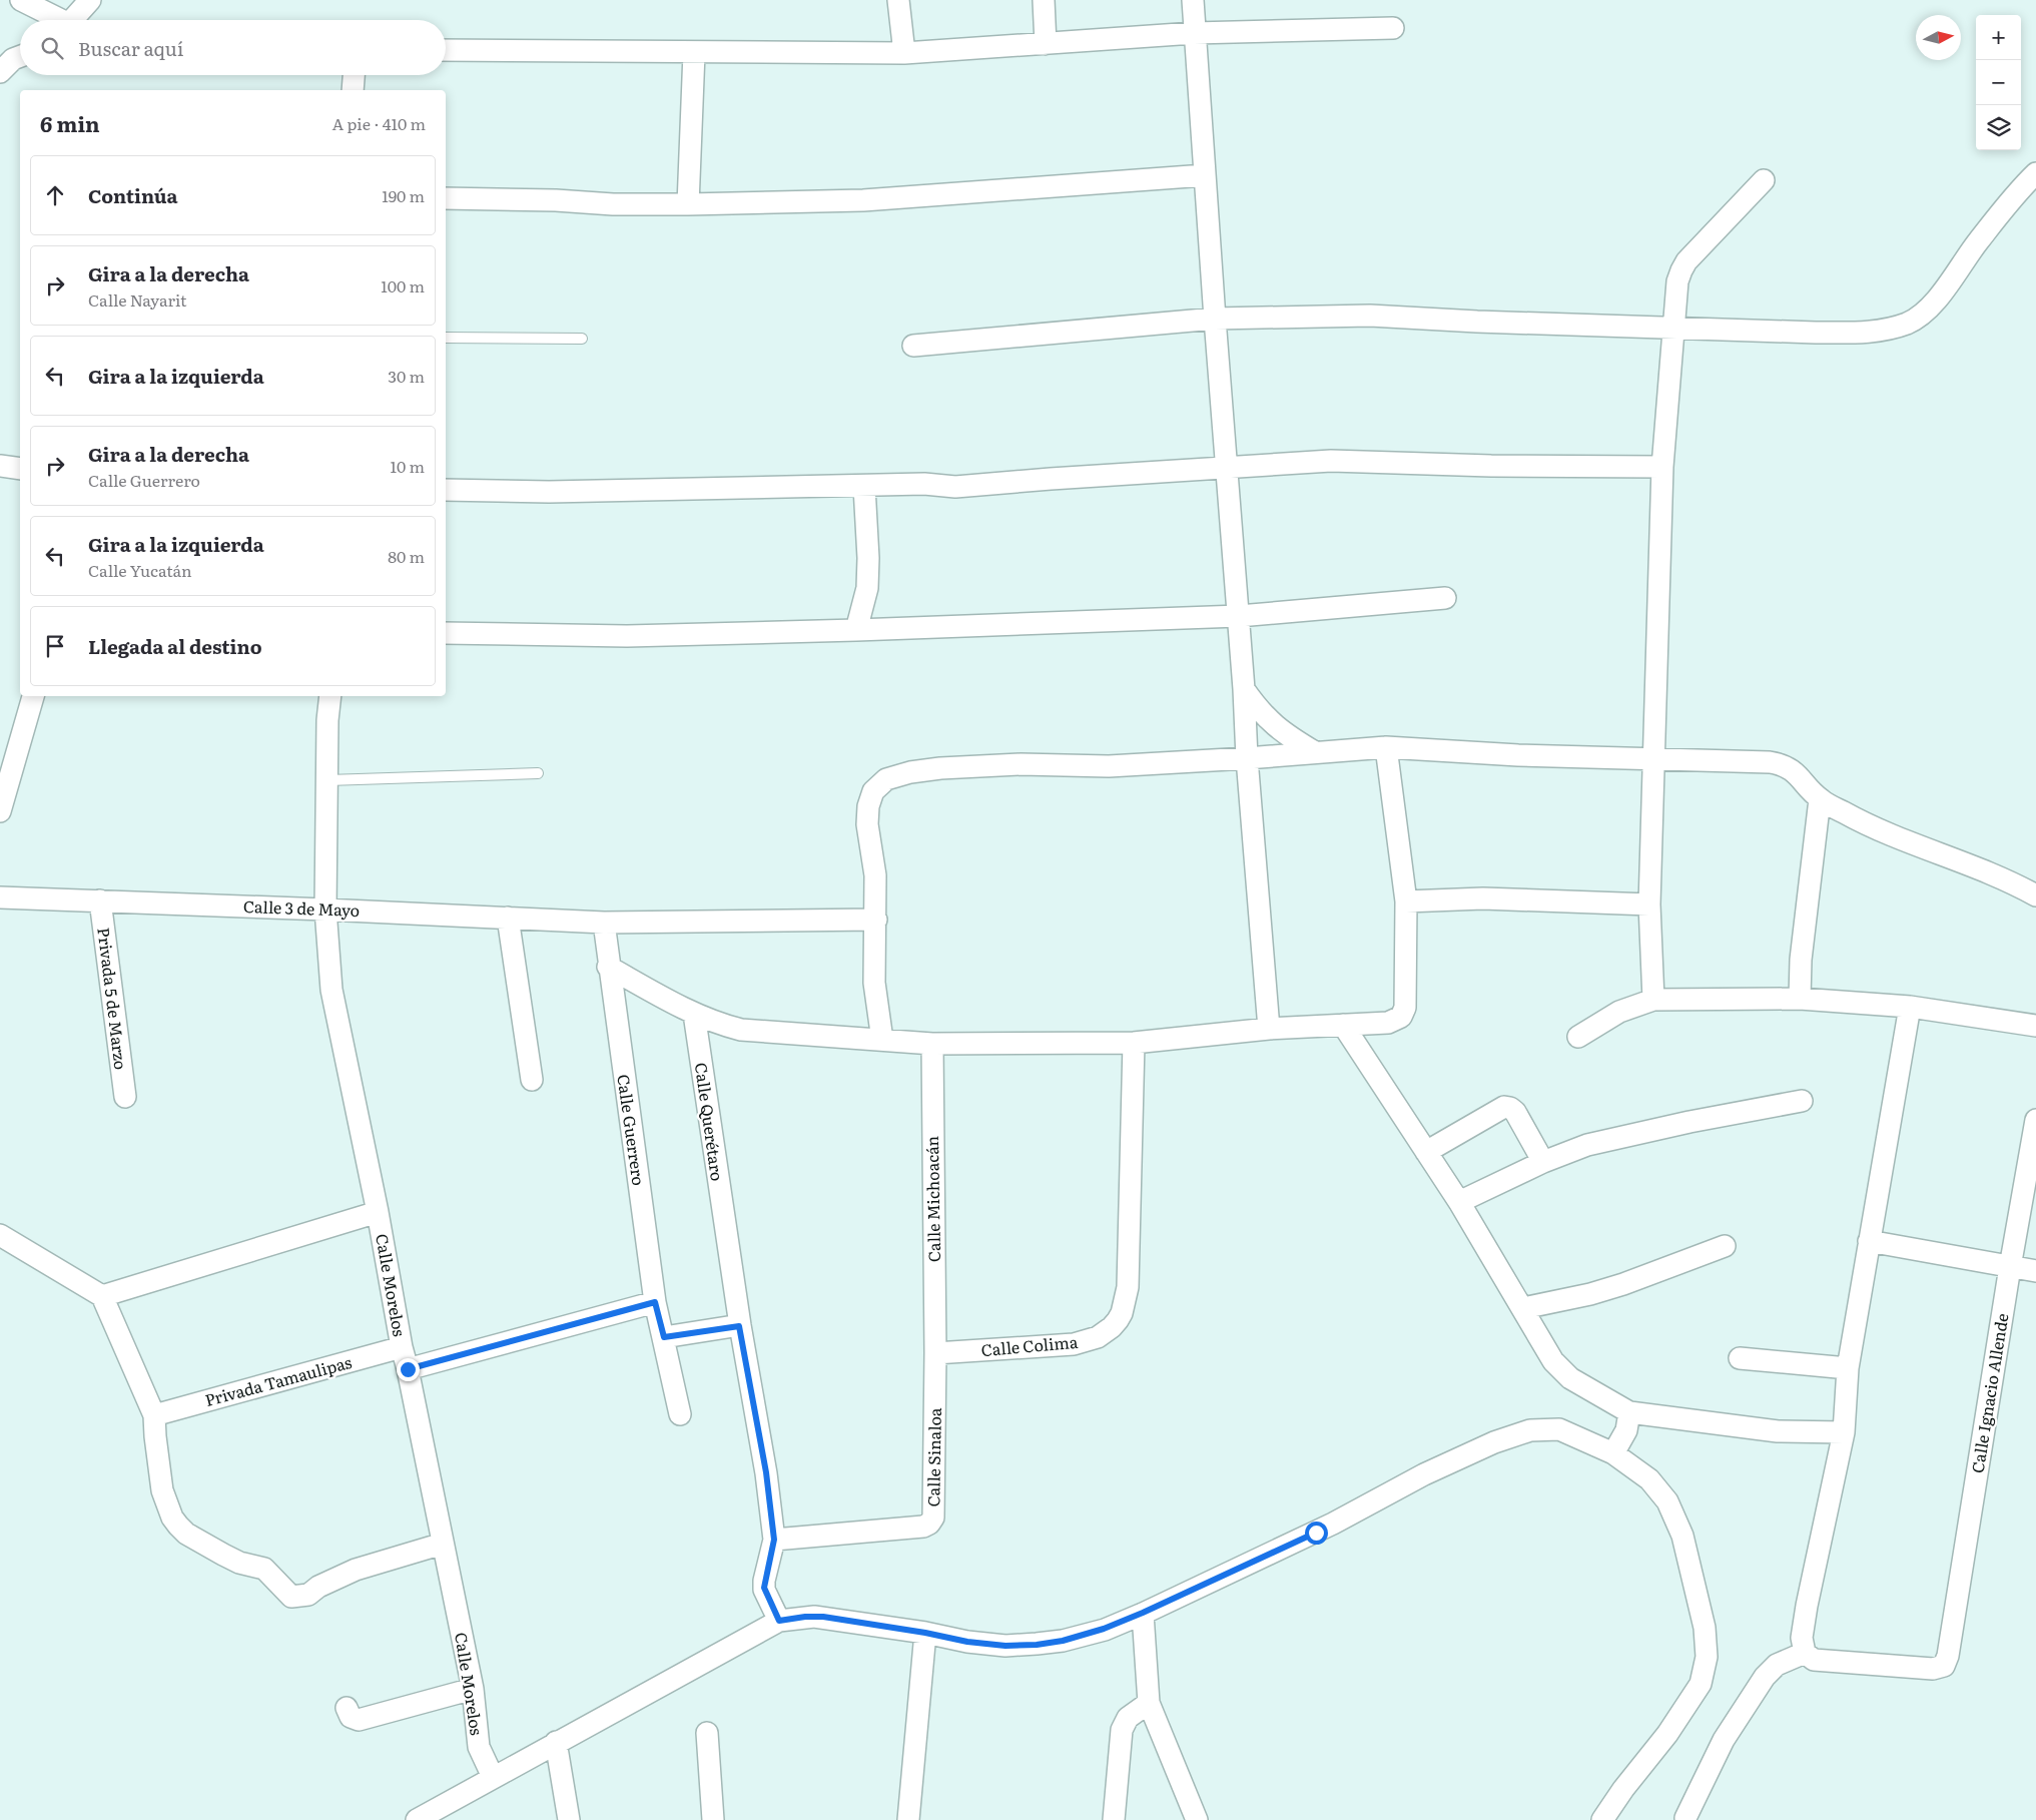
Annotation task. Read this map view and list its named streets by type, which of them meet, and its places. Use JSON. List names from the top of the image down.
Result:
{
  "streets": {
    "street": [
      "Calle 3 de Mayo",
      "Privada 5 de Marzo",
      "Calle Querétaro",
      "Calle Guerrero",
      "Calle Michoacán",
      "Calle Morelos",
      "Calle Colima",
      "Privada Tamaulipas",
      "Calle Ignacio Allende",
      "Calle Sinaloa"
    ]
  },
  "crossings": [
    ["Calle 3 de Mayo", "Privada 5 de Marzo"],
    ["Calle 3 de Mayo", "Calle Guerrero"],
    ["Calle 3 de Mayo", "Calle Morelos"],
    ["Calle Querétaro", "Calle Sinaloa"],
    ["Calle Michoacán", "Calle Colima"],
    ["Calle Michoacán", "Calle Sinaloa"],
    ["Calle Morelos", "Privada Tamaulipas"],
    ["Calle Colima", "Calle Sinaloa"]
  ],
  "north": "right",
  "page": {
    "map_buttons": ["+", "−"],
    "search": "Buscar aquí",
    "heading": ["6 min", "A pie · 410 m"],
    "list": [
      ["Continúa", "190 m"],
      ["Gira a la derecha", "Calle Nayarit", "100 m"],
      ["Gira a la izquierda", "30 m"],
      ["Gira a la derecha", "Calle Guerrero", "10 m"],
      ["Gira a la izquierda", "Calle Yucatán", "80 m"],
      "Llegada al destino"
    ]
  }
}
